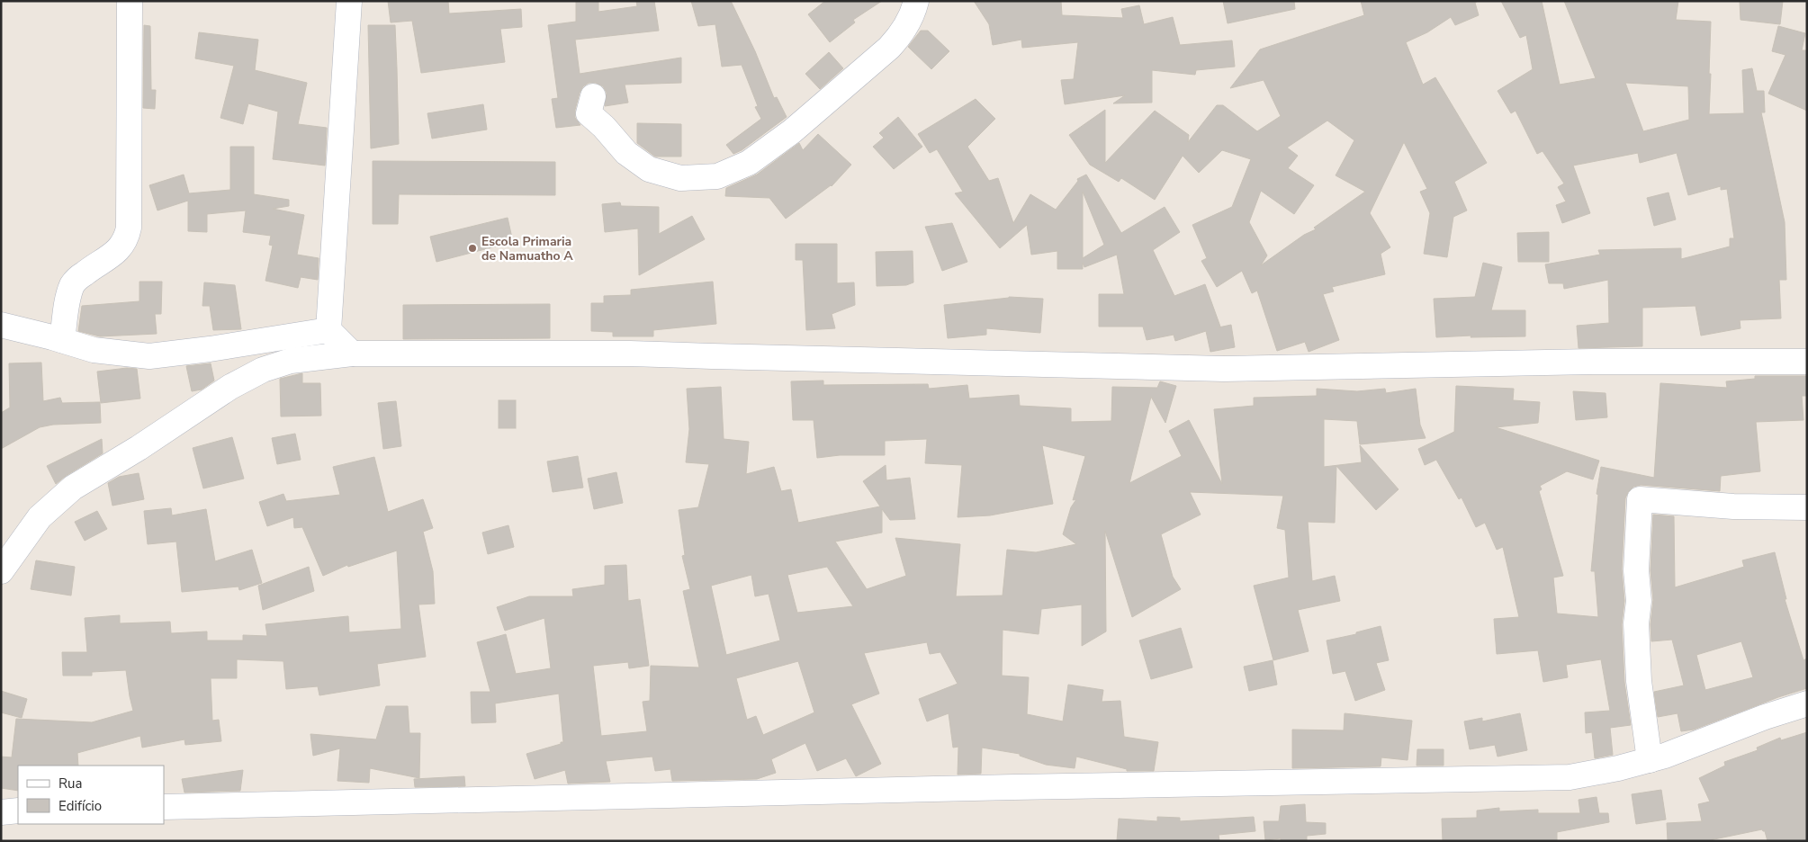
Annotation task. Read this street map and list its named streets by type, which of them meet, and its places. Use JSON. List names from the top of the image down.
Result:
{
  "places": ["Escola Primaria de Namuatho A"],
  "legend": ["Rua", "Edifício"]
}
